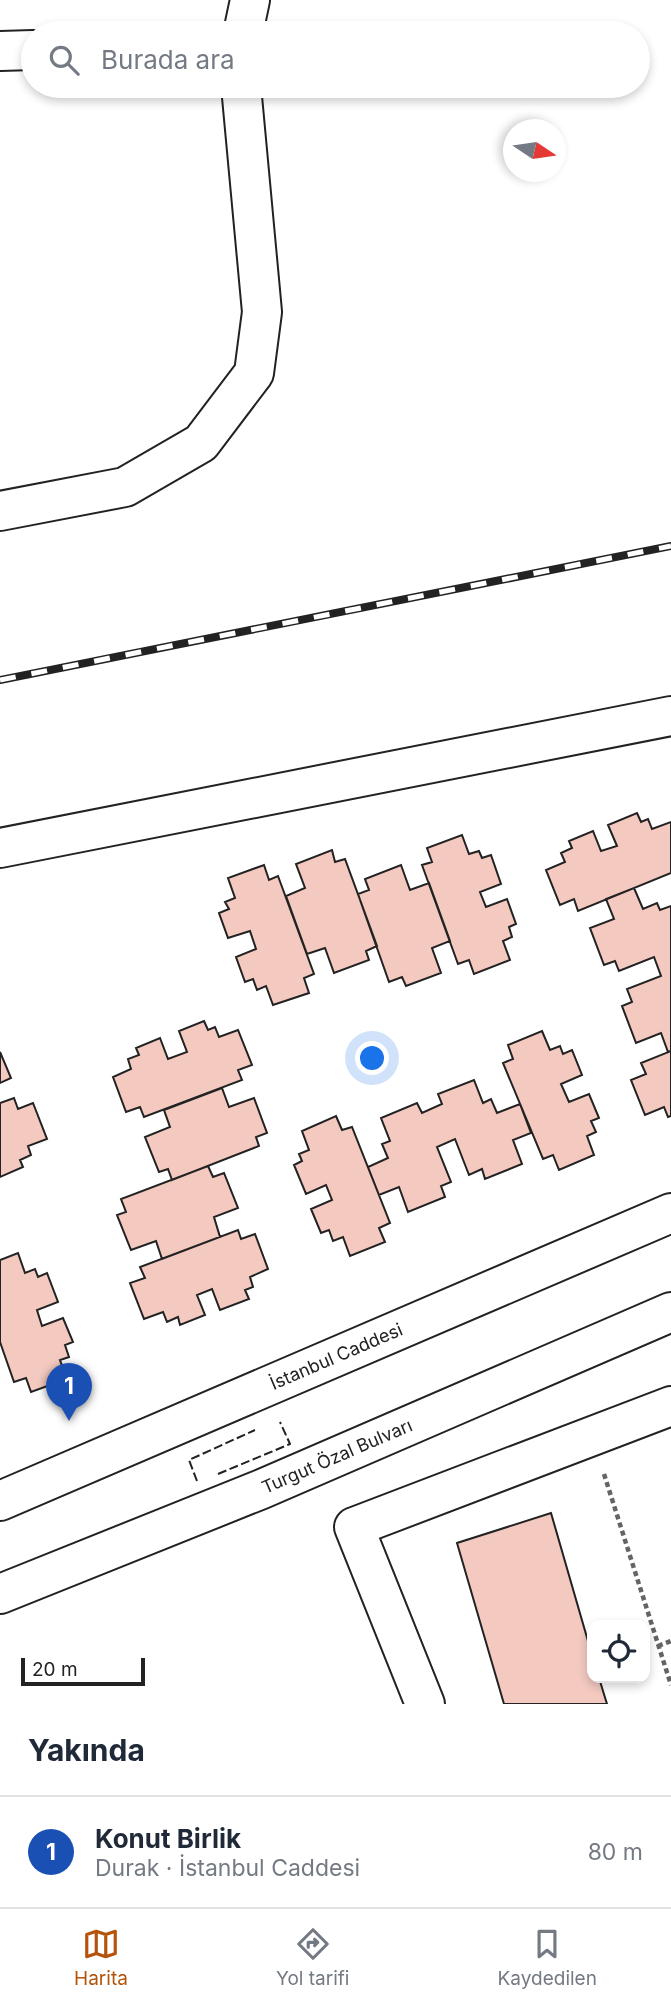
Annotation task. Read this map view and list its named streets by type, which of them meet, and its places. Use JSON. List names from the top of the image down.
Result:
{
  "streets": {
    "main road": ["İstanbul Caddesi", "Turgut Özal Bulvarı"]
  },
  "scale_bar": "20 m",
  "north": "right",
  "page": {
    "search": "Burada ara",
    "pins": "1",
    "scale": "20 m",
    "heading": "Yakında",
    "list": [
      {
        "mark": "1",
        "name": "Konut Birlik",
        "note": "Durak · İstanbul Caddesi",
        "value": "80 m"
      }
    ],
    "nav": ["Harita", "Yol tarifi", "Kaydedilen"]
  }
}
